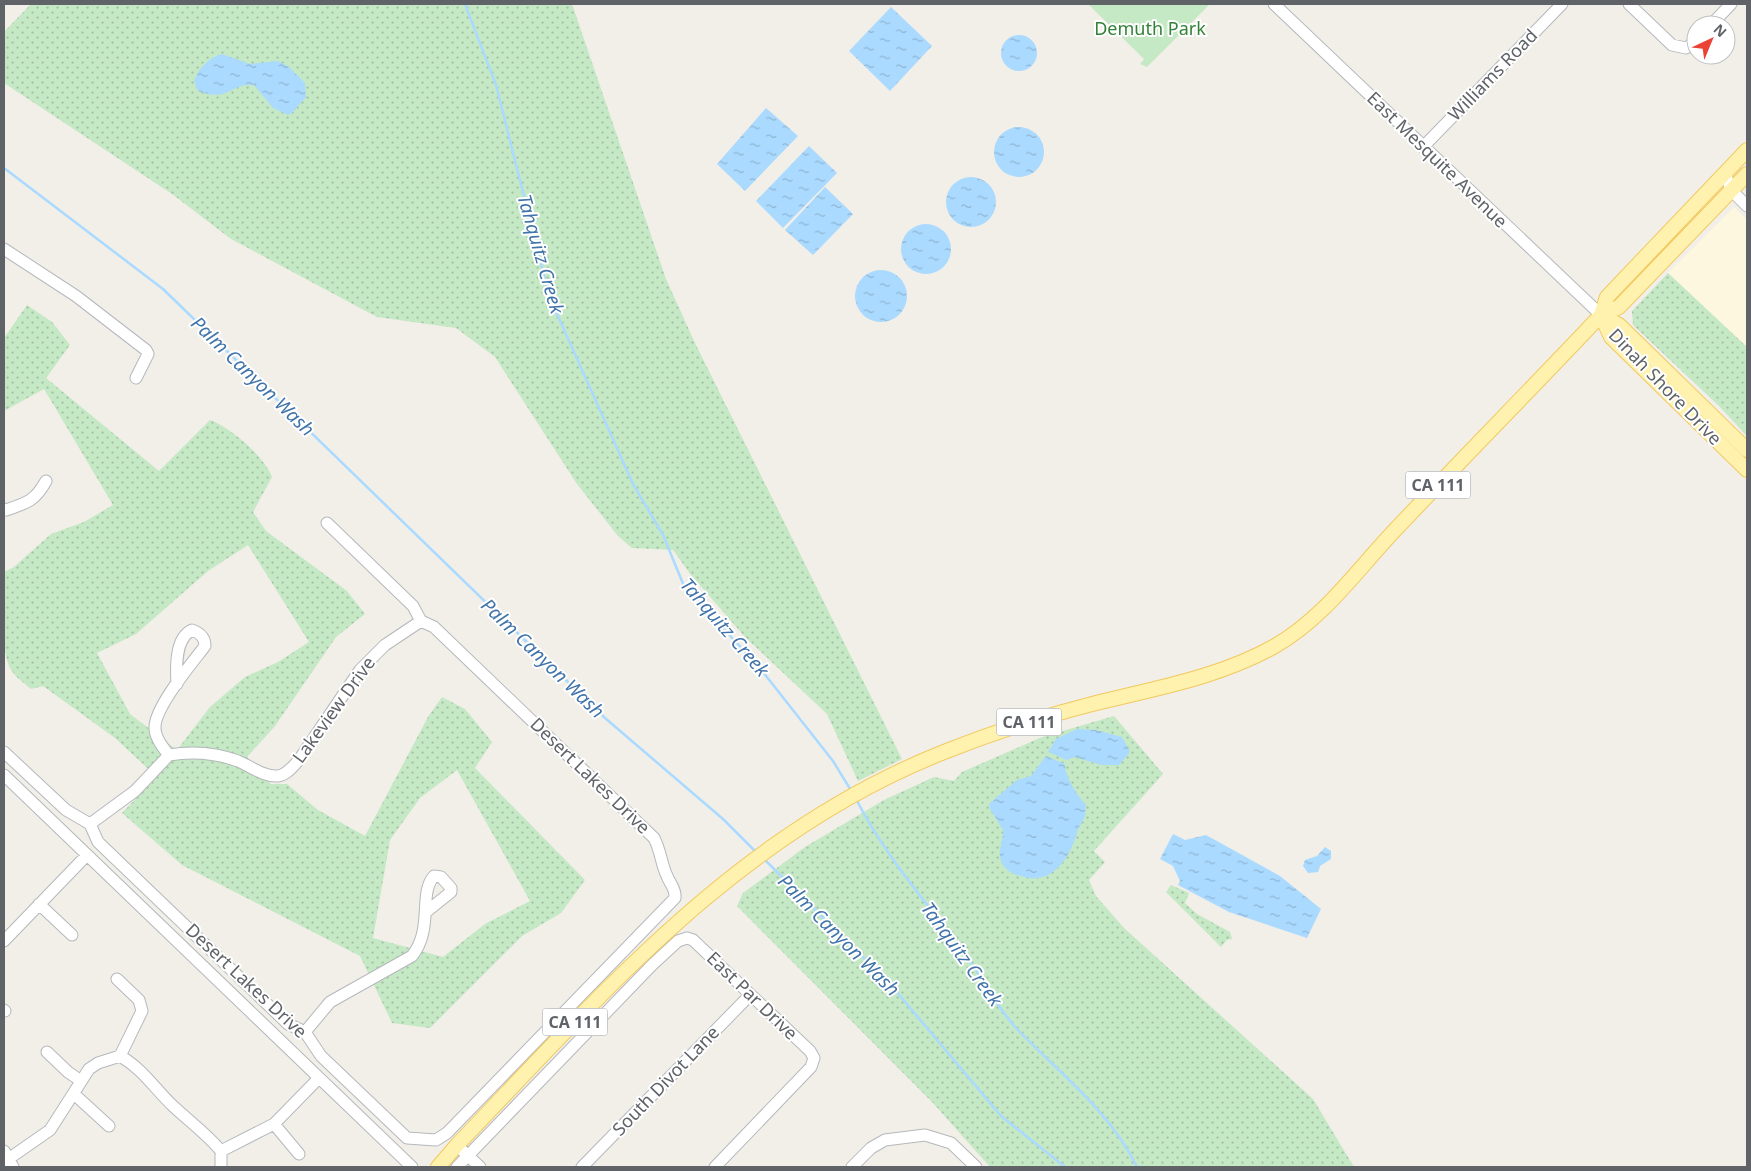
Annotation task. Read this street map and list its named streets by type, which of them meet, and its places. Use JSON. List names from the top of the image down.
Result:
{
  "streets": {
    "main road": ["Dinah Shore Drive", "CA 111"],
    "street": [
      "Williams Road",
      "East Mesquite Avenue",
      "Lakeview Drive",
      "Desert Lakes Drive",
      "East Par Drive",
      "South Divot Lane"
    ]
  },
  "crossings": [
    ["Williams Road", "East Mesquite Avenue"],
    ["East Mesquite Avenue", "Dinah Shore Drive"],
    ["East Mesquite Avenue", "CA 111"],
    ["Dinah Shore Drive", "CA 111"],
    ["Lakeview Drive", "Desert Lakes Drive"],
    ["East Par Drive", "South Divot Lane"]
  ],
  "water": ["Tahquitz Creek", "Palm Canyon Wash"],
  "parks": ["Demuth Park"],
  "north": "top right"
}
